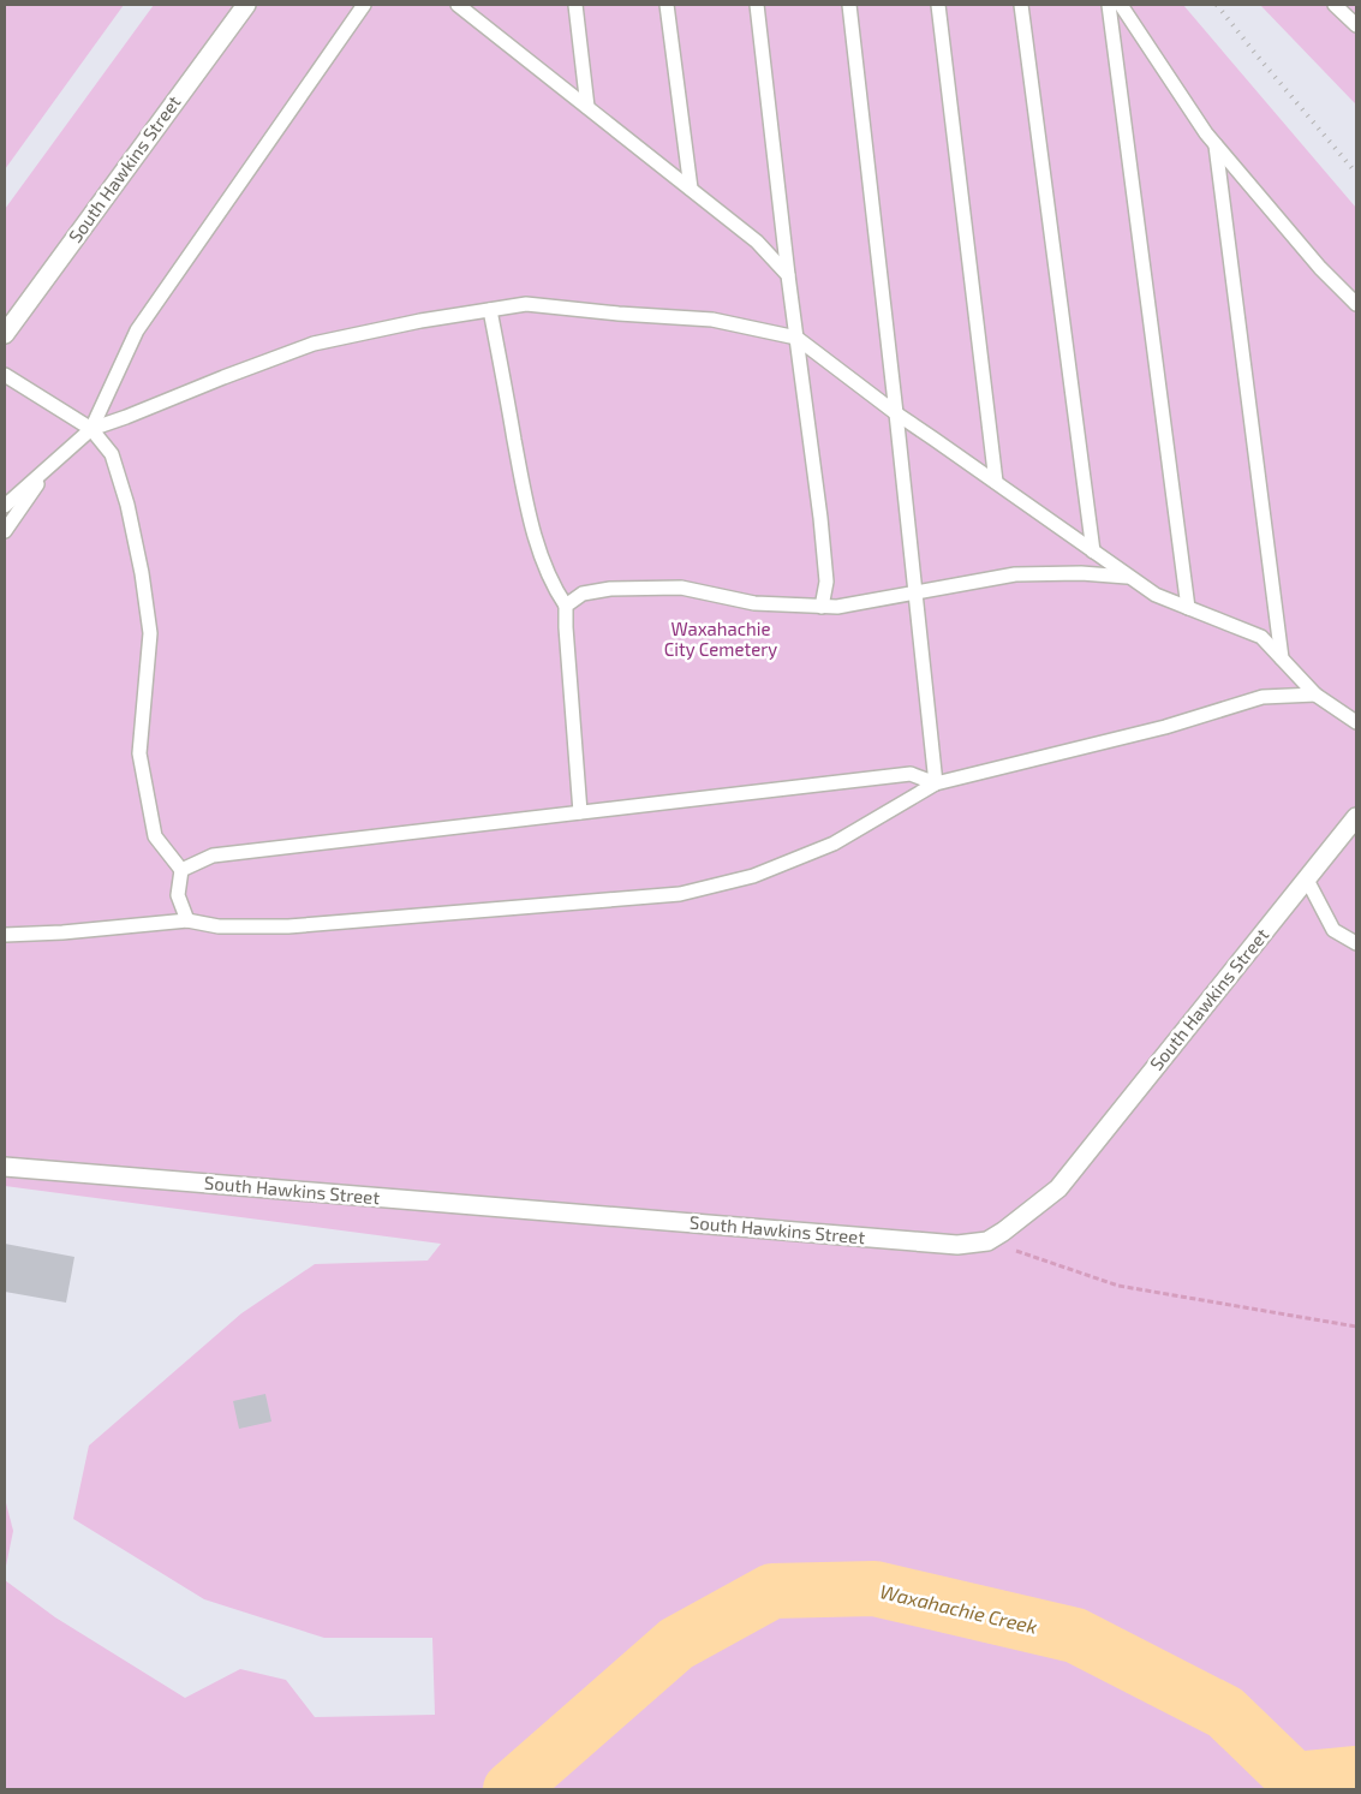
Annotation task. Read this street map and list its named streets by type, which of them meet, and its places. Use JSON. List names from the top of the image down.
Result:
{
  "streets": {
    "street": ["South Hawkins Street"]
  },
  "water": ["Waxahachie Creek"],
  "parks": ["Waxahachie City Cemetery"]
}
